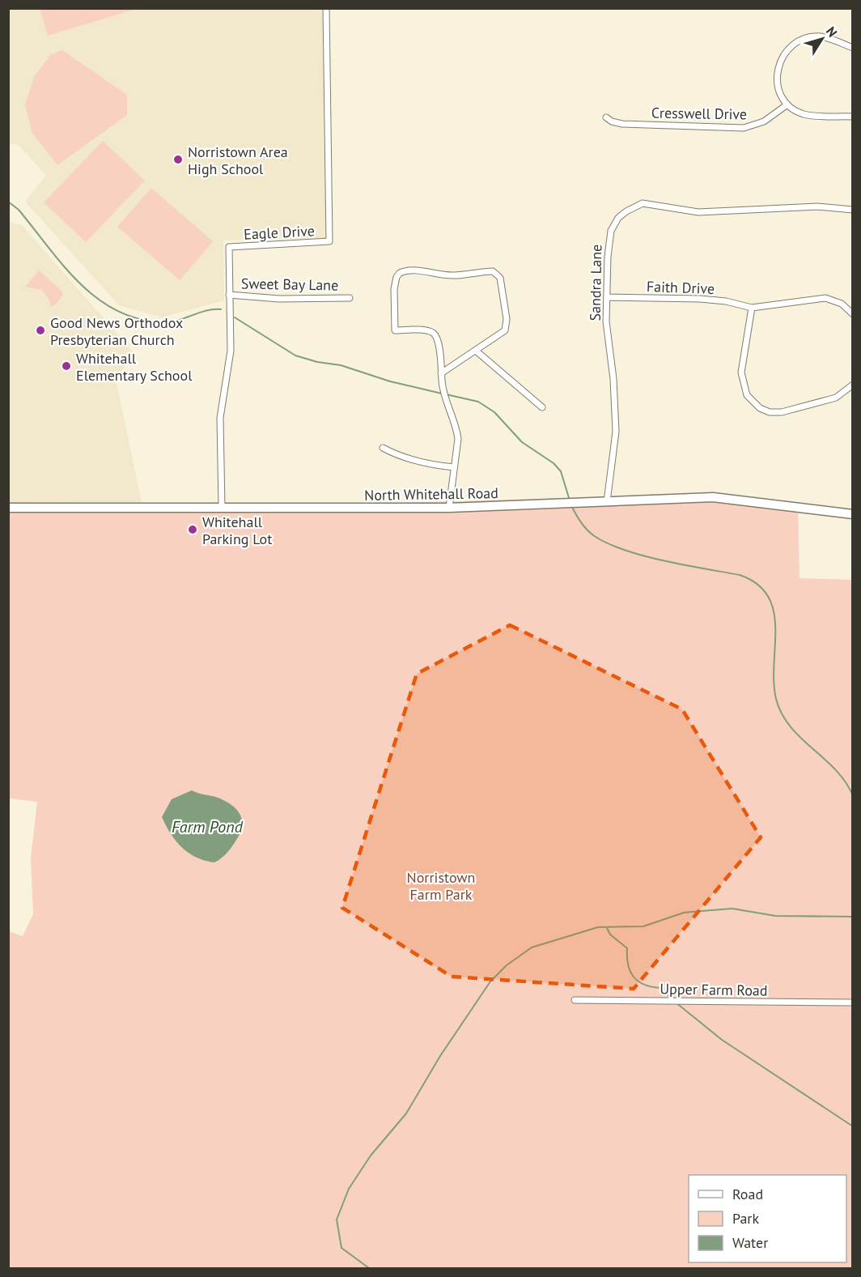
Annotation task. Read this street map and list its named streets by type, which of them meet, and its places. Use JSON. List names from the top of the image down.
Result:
{
  "streets": {
    "main road": ["North Whitehall Road"],
    "street": [
      "Cresswell Drive",
      "Eagle Drive",
      "Sandra Lane",
      "Sweet Bay Lane",
      "Faith Drive",
      "Upper Farm Road"
    ]
  },
  "crossings": [
    ["Eagle Drive", "Sweet Bay Lane"],
    ["Eagle Drive", "North Whitehall Road"],
    ["Sandra Lane", "Faith Drive"],
    ["Sandra Lane", "North Whitehall Road"]
  ],
  "water": ["Farm Pond"],
  "parks": ["Norristown Farm Park"],
  "places": [
    "Norristown Area High School",
    "Good News Orthodox Presbyterian Church",
    "Whitehall Elementary School",
    "Whitehall Parking Lot"
  ],
  "legend": ["Road", "Park", "Water"],
  "north": "top right"
}
